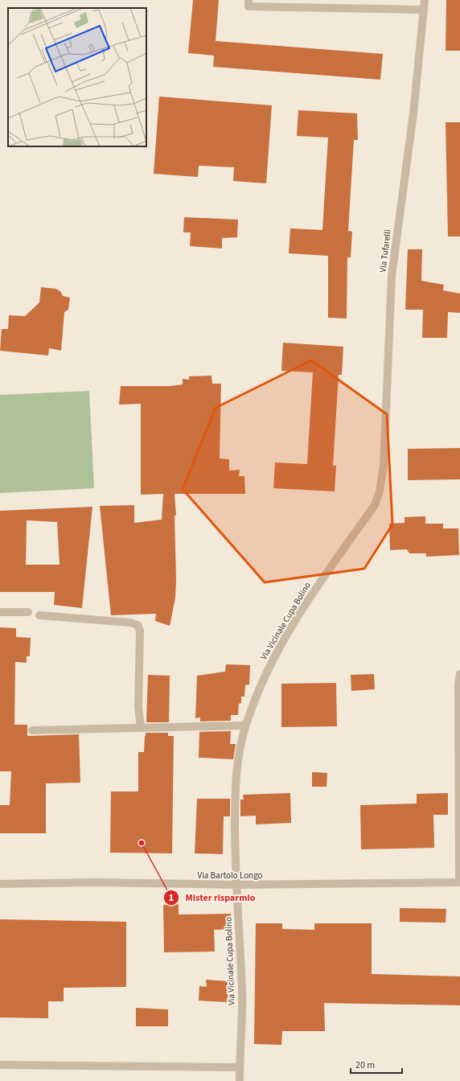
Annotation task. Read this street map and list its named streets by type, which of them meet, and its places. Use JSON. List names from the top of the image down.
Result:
{
  "streets": {
    "street": ["Via Tufarelli", "Via Vicinale Cupa Bolino", "Via Bartolo Longo"]
  },
  "crossings": [
    ["Via Tufarelli", "Via Vicinale Cupa Bolino"],
    ["Via Vicinale Cupa Bolino", "Via Bartolo Longo"]
  ],
  "places": ["Mister risparmio"],
  "scale_bar": "20 m"
}
